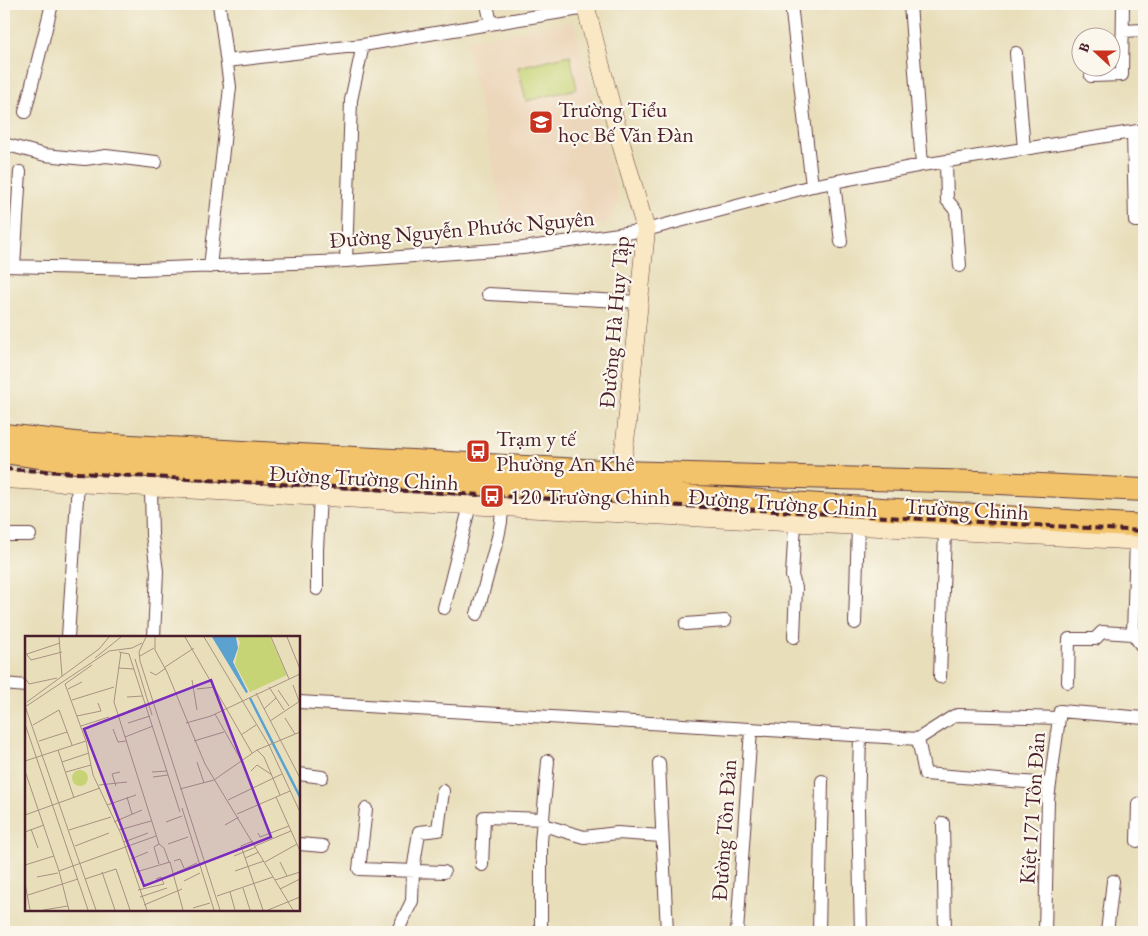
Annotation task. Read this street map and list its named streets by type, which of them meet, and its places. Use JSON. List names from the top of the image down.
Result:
{
  "streets": {
    "highway": ["Đường Trường Chinh"],
    "street": [
      "Đường Nguyễn Phước Nguyên",
      "Đường Hà Huy Tập",
      "Trường Chinh",
      "Kiệt 171 Tôn Đản",
      "Đường Tôn Đản"
    ]
  },
  "crossings": [
    ["Đường Nguyễn Phước Nguyên", "Đường Hà Huy Tập"],
    ["Đường Hà Huy Tập", "Đường Trường Chinh"],
    ["Đường Trường Chinh", "Trường Chinh"]
  ],
  "places": {
    "school or university": ["Trường Tiểu học Bế Văn Đàn"],
    "bus stop": ["Trạm y tế Phường An Khê", "120 Trường Chinh"]
  },
  "north": "left"
}
